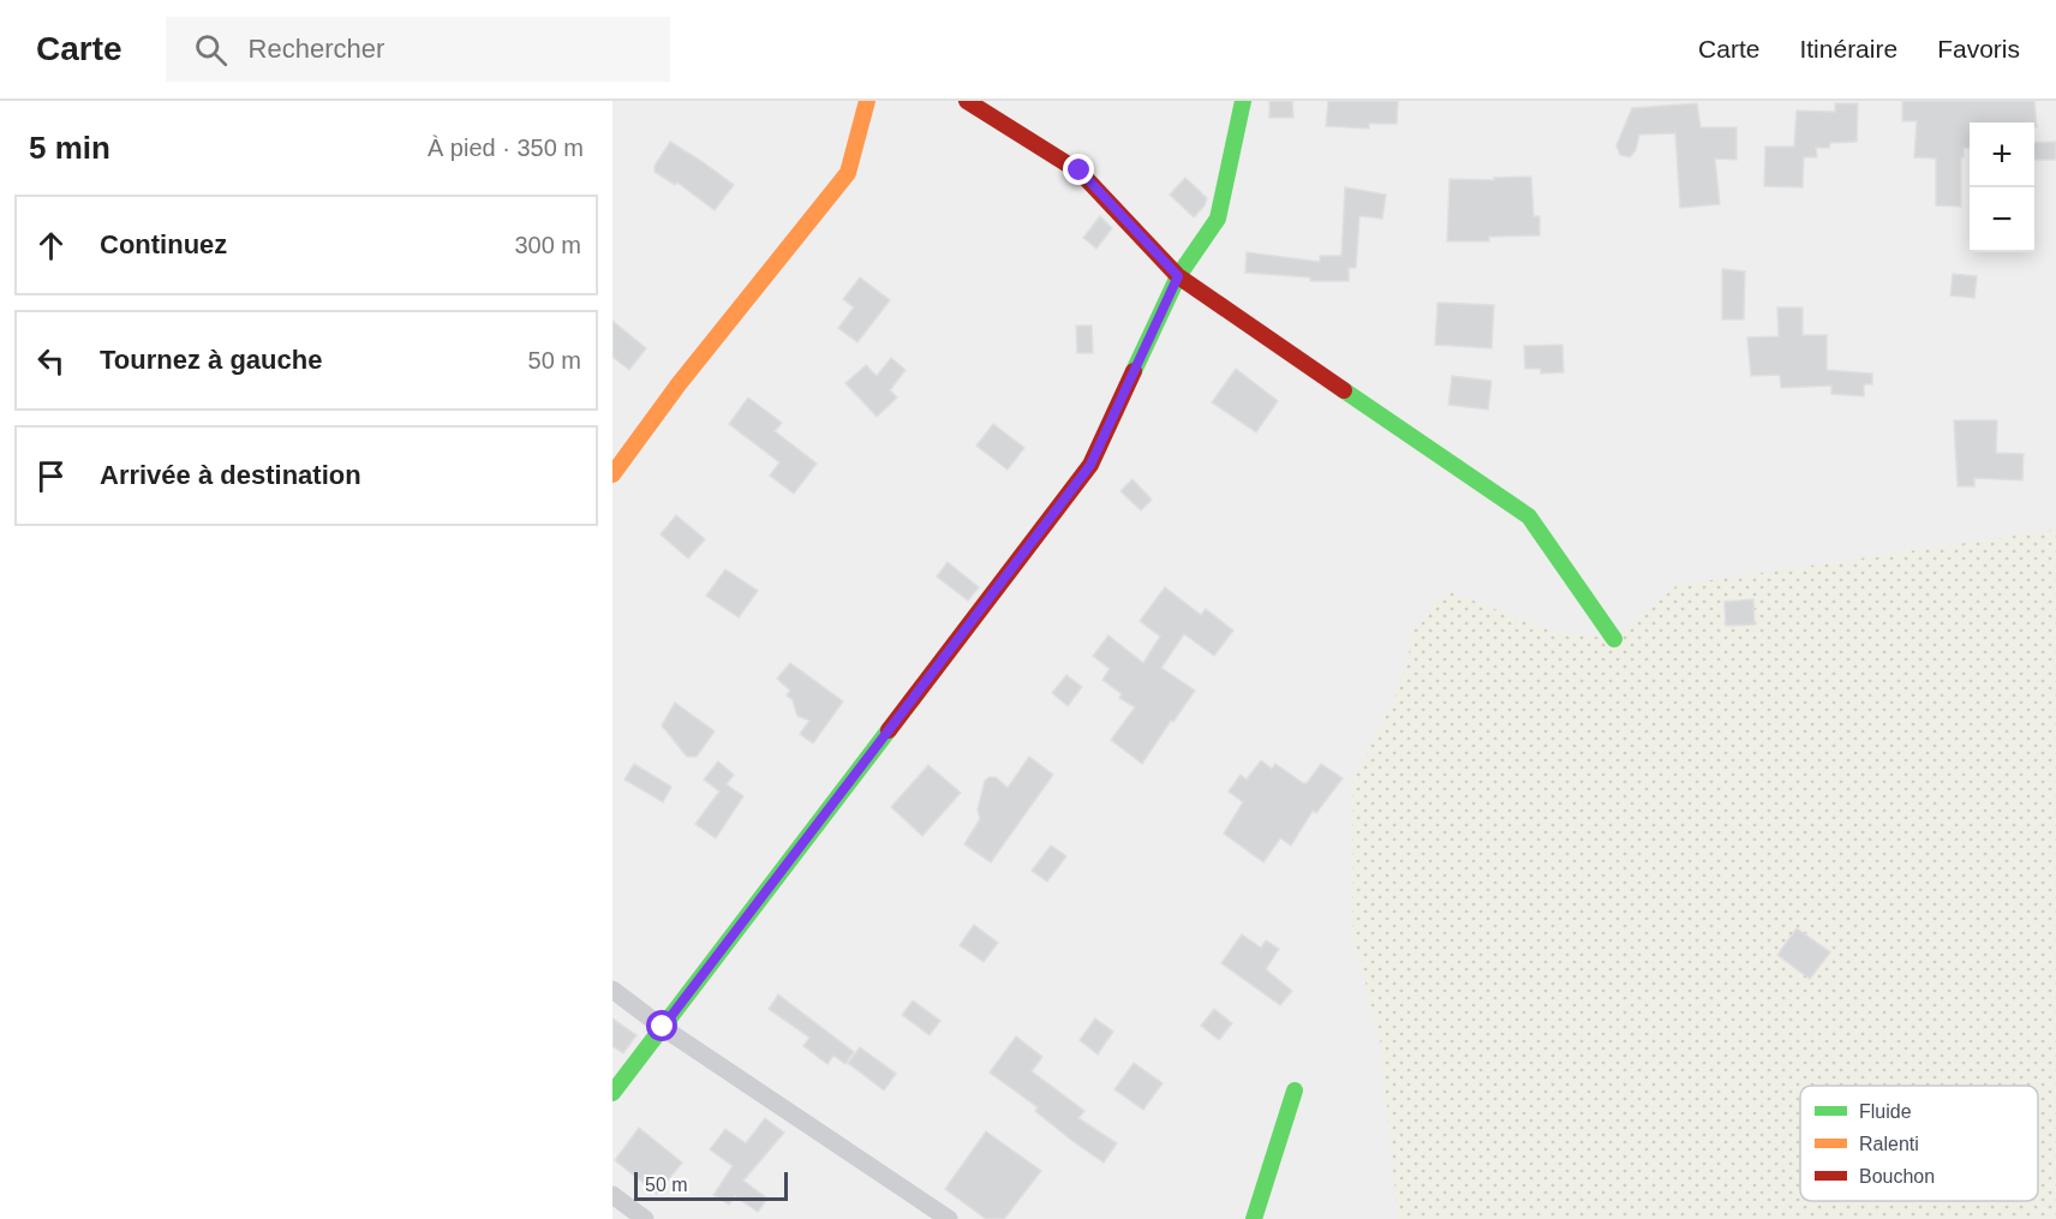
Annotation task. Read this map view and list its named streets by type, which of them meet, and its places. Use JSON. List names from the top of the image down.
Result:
{
  "legend": ["Fluide", "Ralenti", "Bouchon"],
  "scale_bar": "50 m",
  "page": {
    "header": "Carte",
    "search": "Rechercher",
    "nav": ["Carte", "Itinéraire", "Favoris"],
    "heading": ["5 min", "À pied · 350 m"],
    "map_buttons": ["+", "−"],
    "list": [
      ["Continuez", "300 m"],
      ["Tournez à gauche", "50 m"],
      "Arrivée à destination"
    ],
    "scale": "50 m"
  }
}
